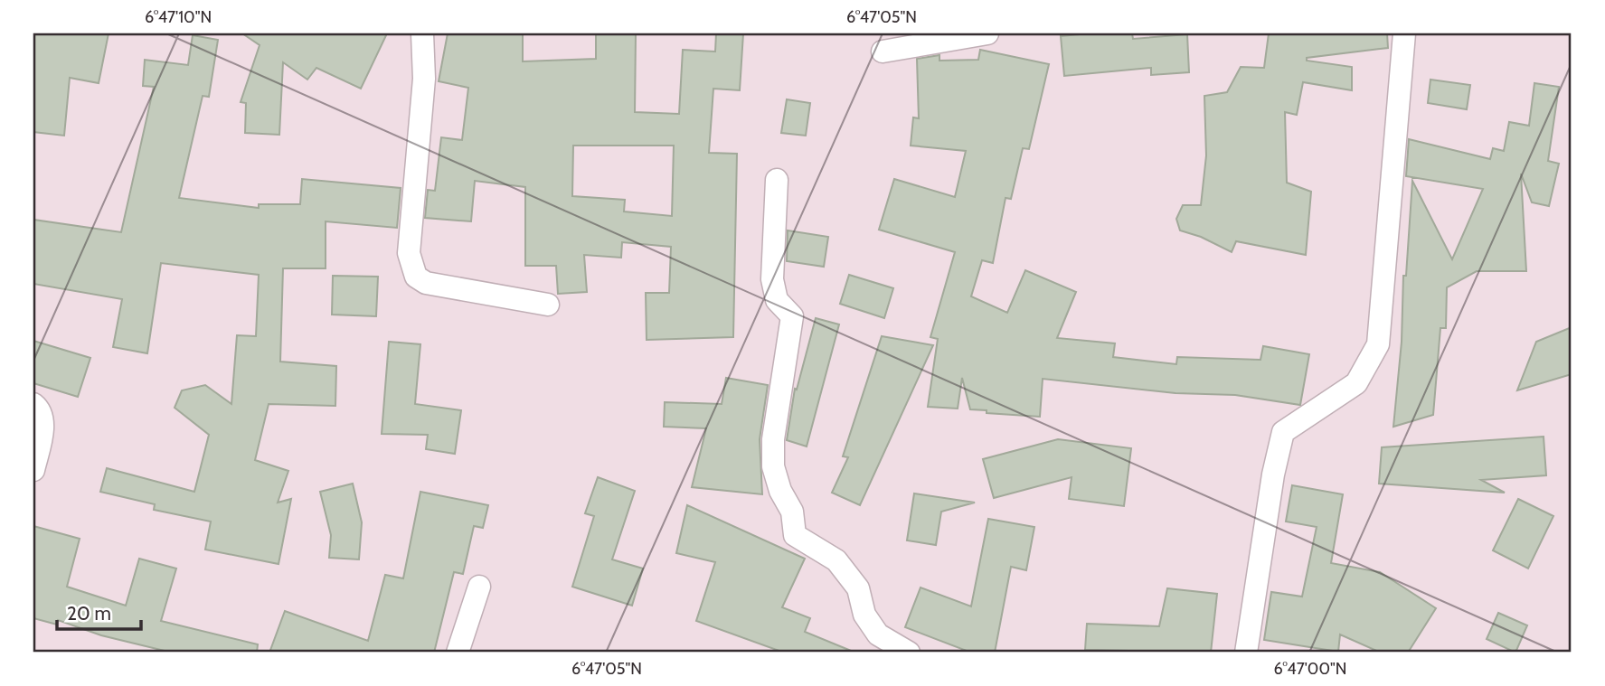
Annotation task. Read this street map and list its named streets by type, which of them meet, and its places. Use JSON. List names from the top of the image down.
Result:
{
  "scale_bar": "20 m",
  "coordinates": ["6°47'10\"N", "6°47'05\"N", "6°47'00\"N"]
}
